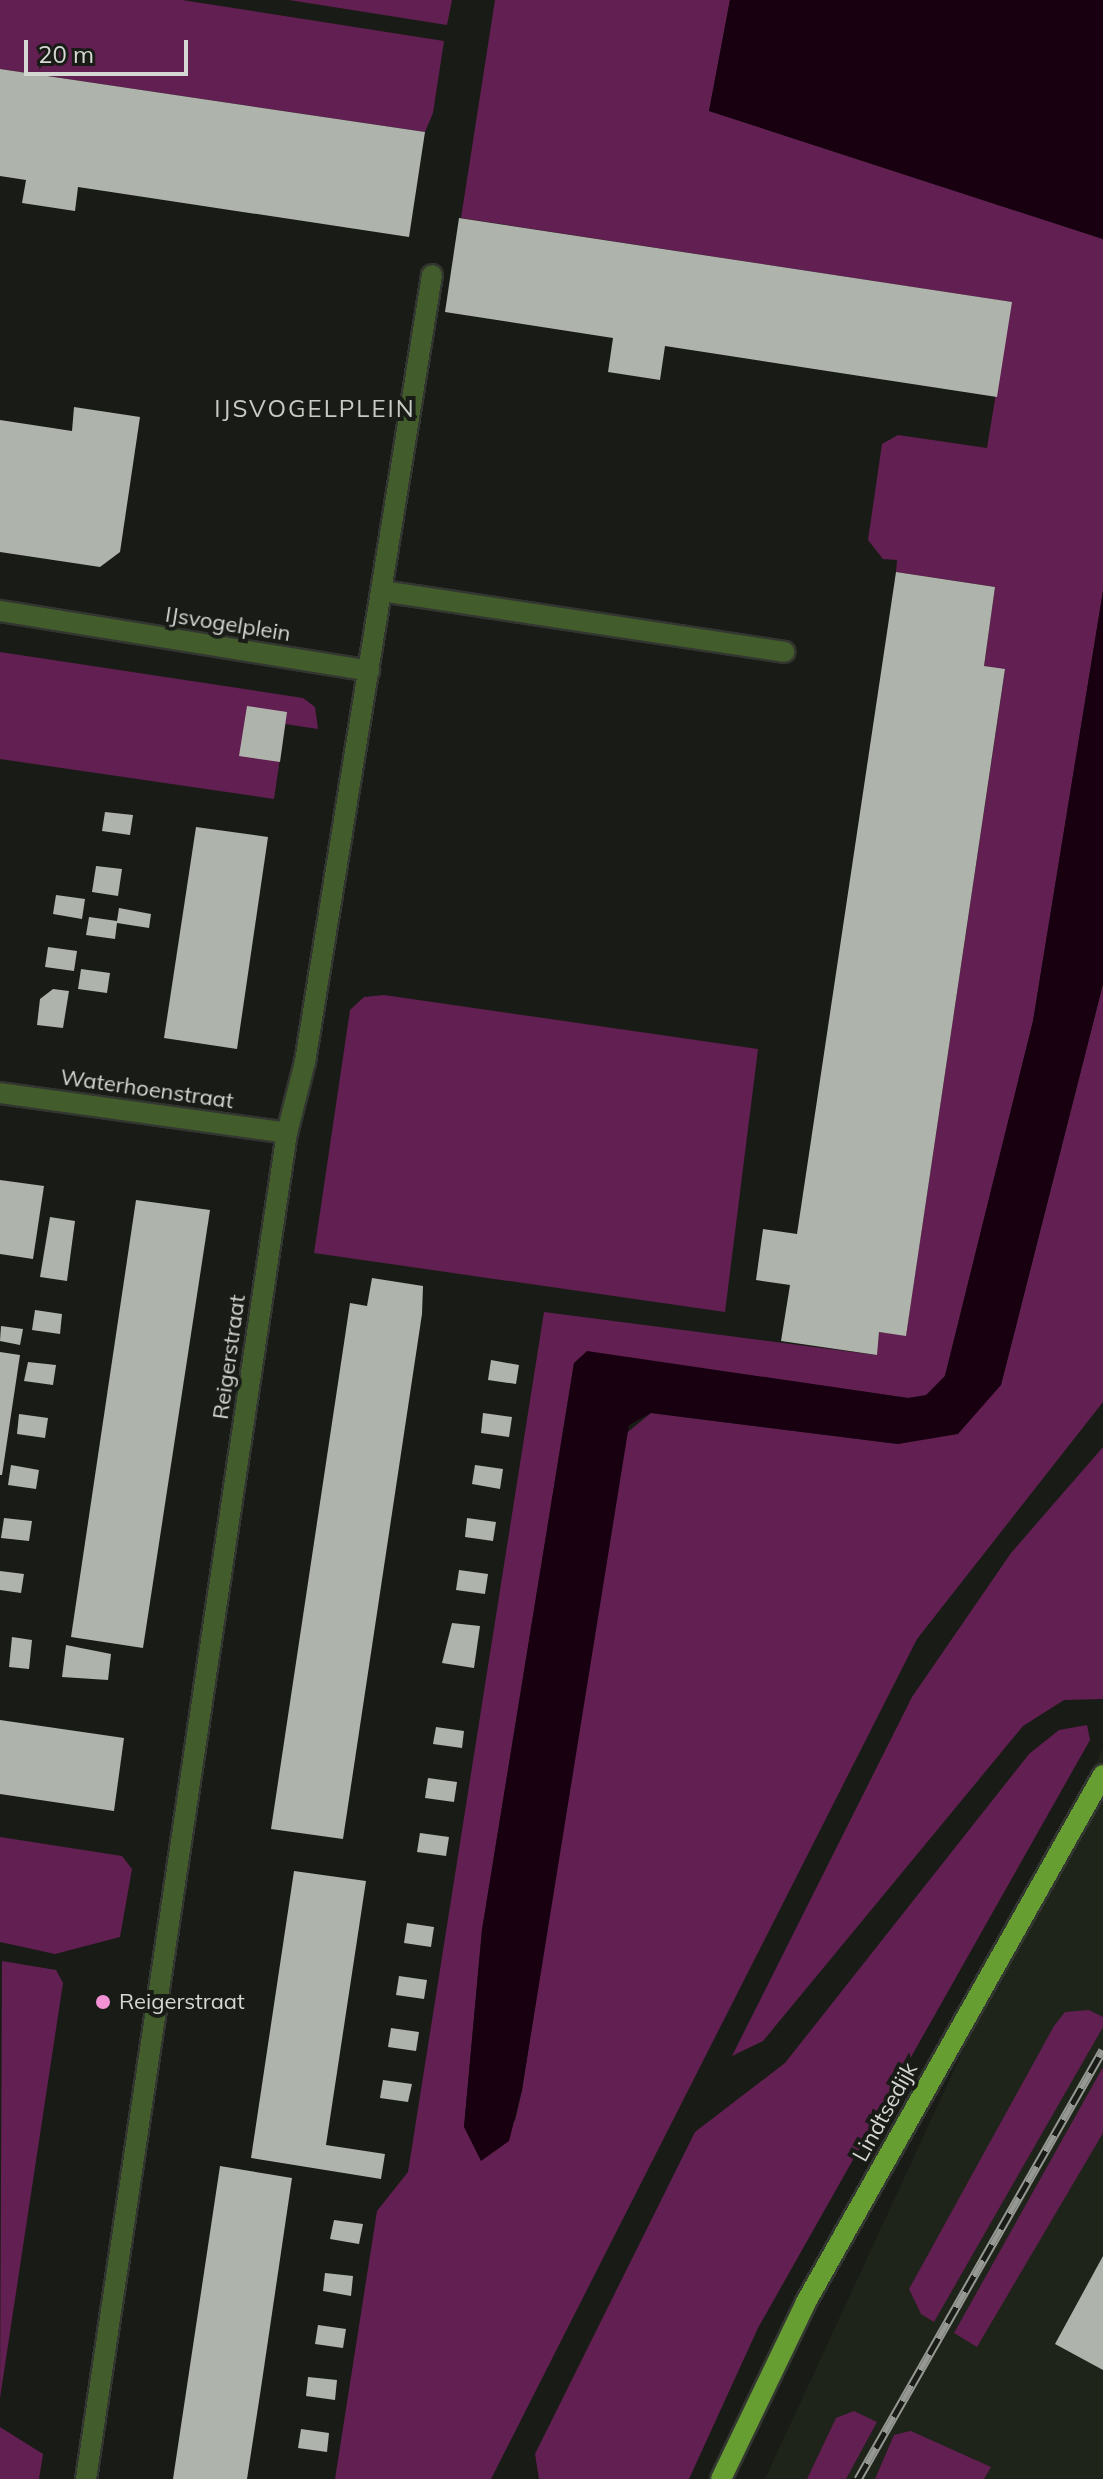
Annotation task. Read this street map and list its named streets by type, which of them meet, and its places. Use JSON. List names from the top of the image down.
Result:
{
  "streets": {
    "main road": ["Lindtsedijk"],
    "street": ["IJsvogelplein", "Waterhoenstraat", "Reigerstraat"]
  },
  "crossings": [
    ["IJsvogelplein", "Reigerstraat"],
    ["Waterhoenstraat", "Reigerstraat"]
  ],
  "districts": ["IJSVOGELPLEIN"],
  "places": ["Reigerstraat"],
  "scale_bar": "20 m"
}
